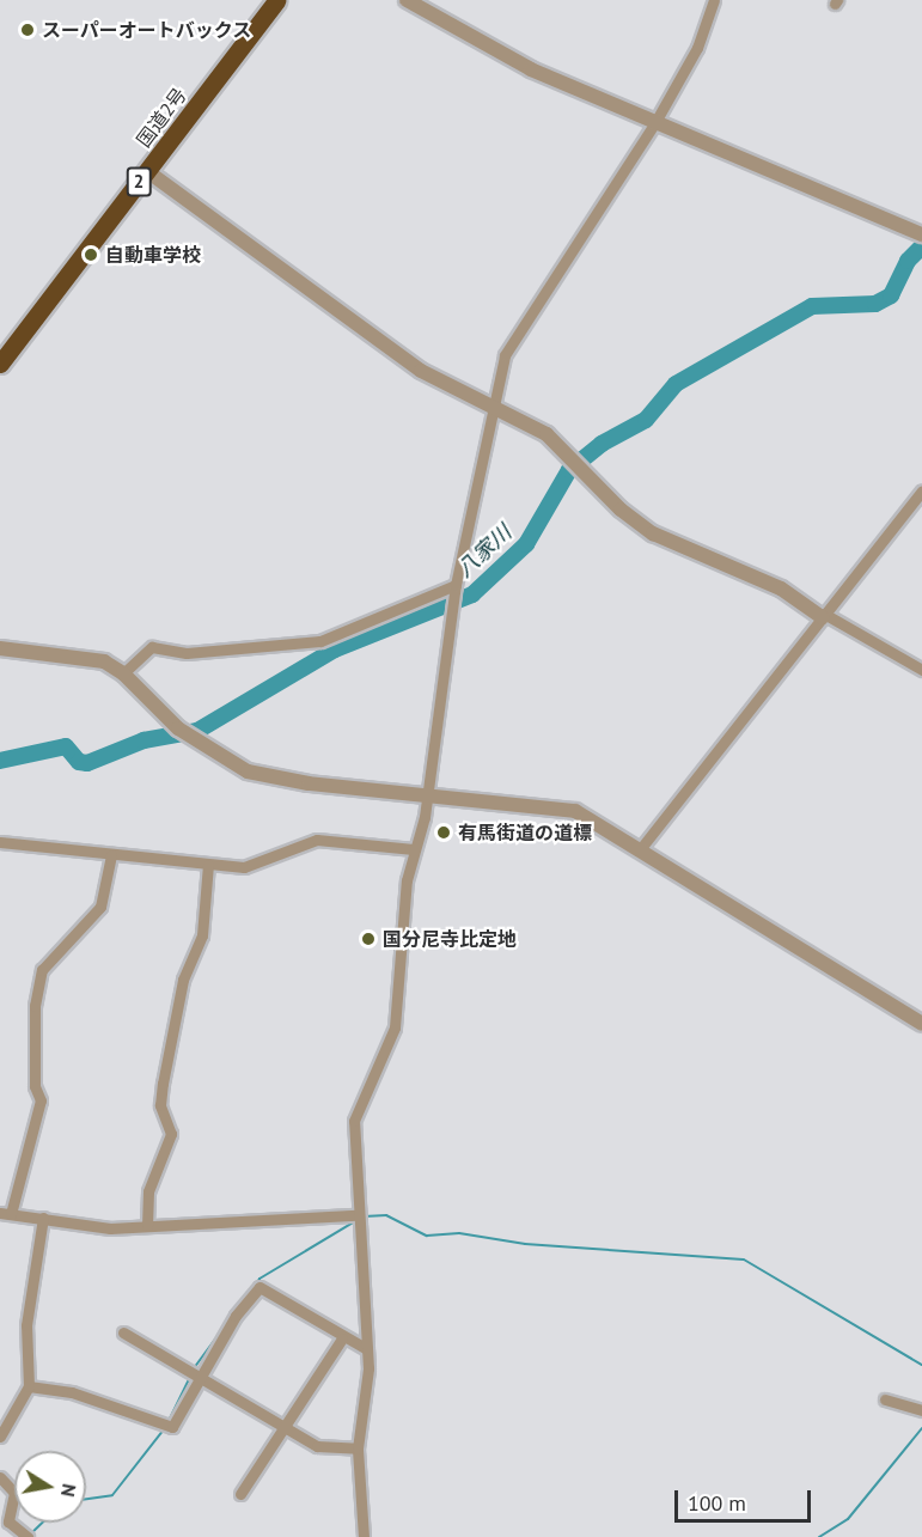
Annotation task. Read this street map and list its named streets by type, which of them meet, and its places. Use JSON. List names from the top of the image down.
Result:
{
  "streets": {
    "highway": ["国道2号", "2"]
  },
  "water": ["八家川"],
  "places": [
    "スーパーオートバックス",
    "自動車学校",
    "有馬街道の道標",
    "国分尼寺比定地"
  ],
  "scale_bar": "100 m",
  "north": "right"
}
